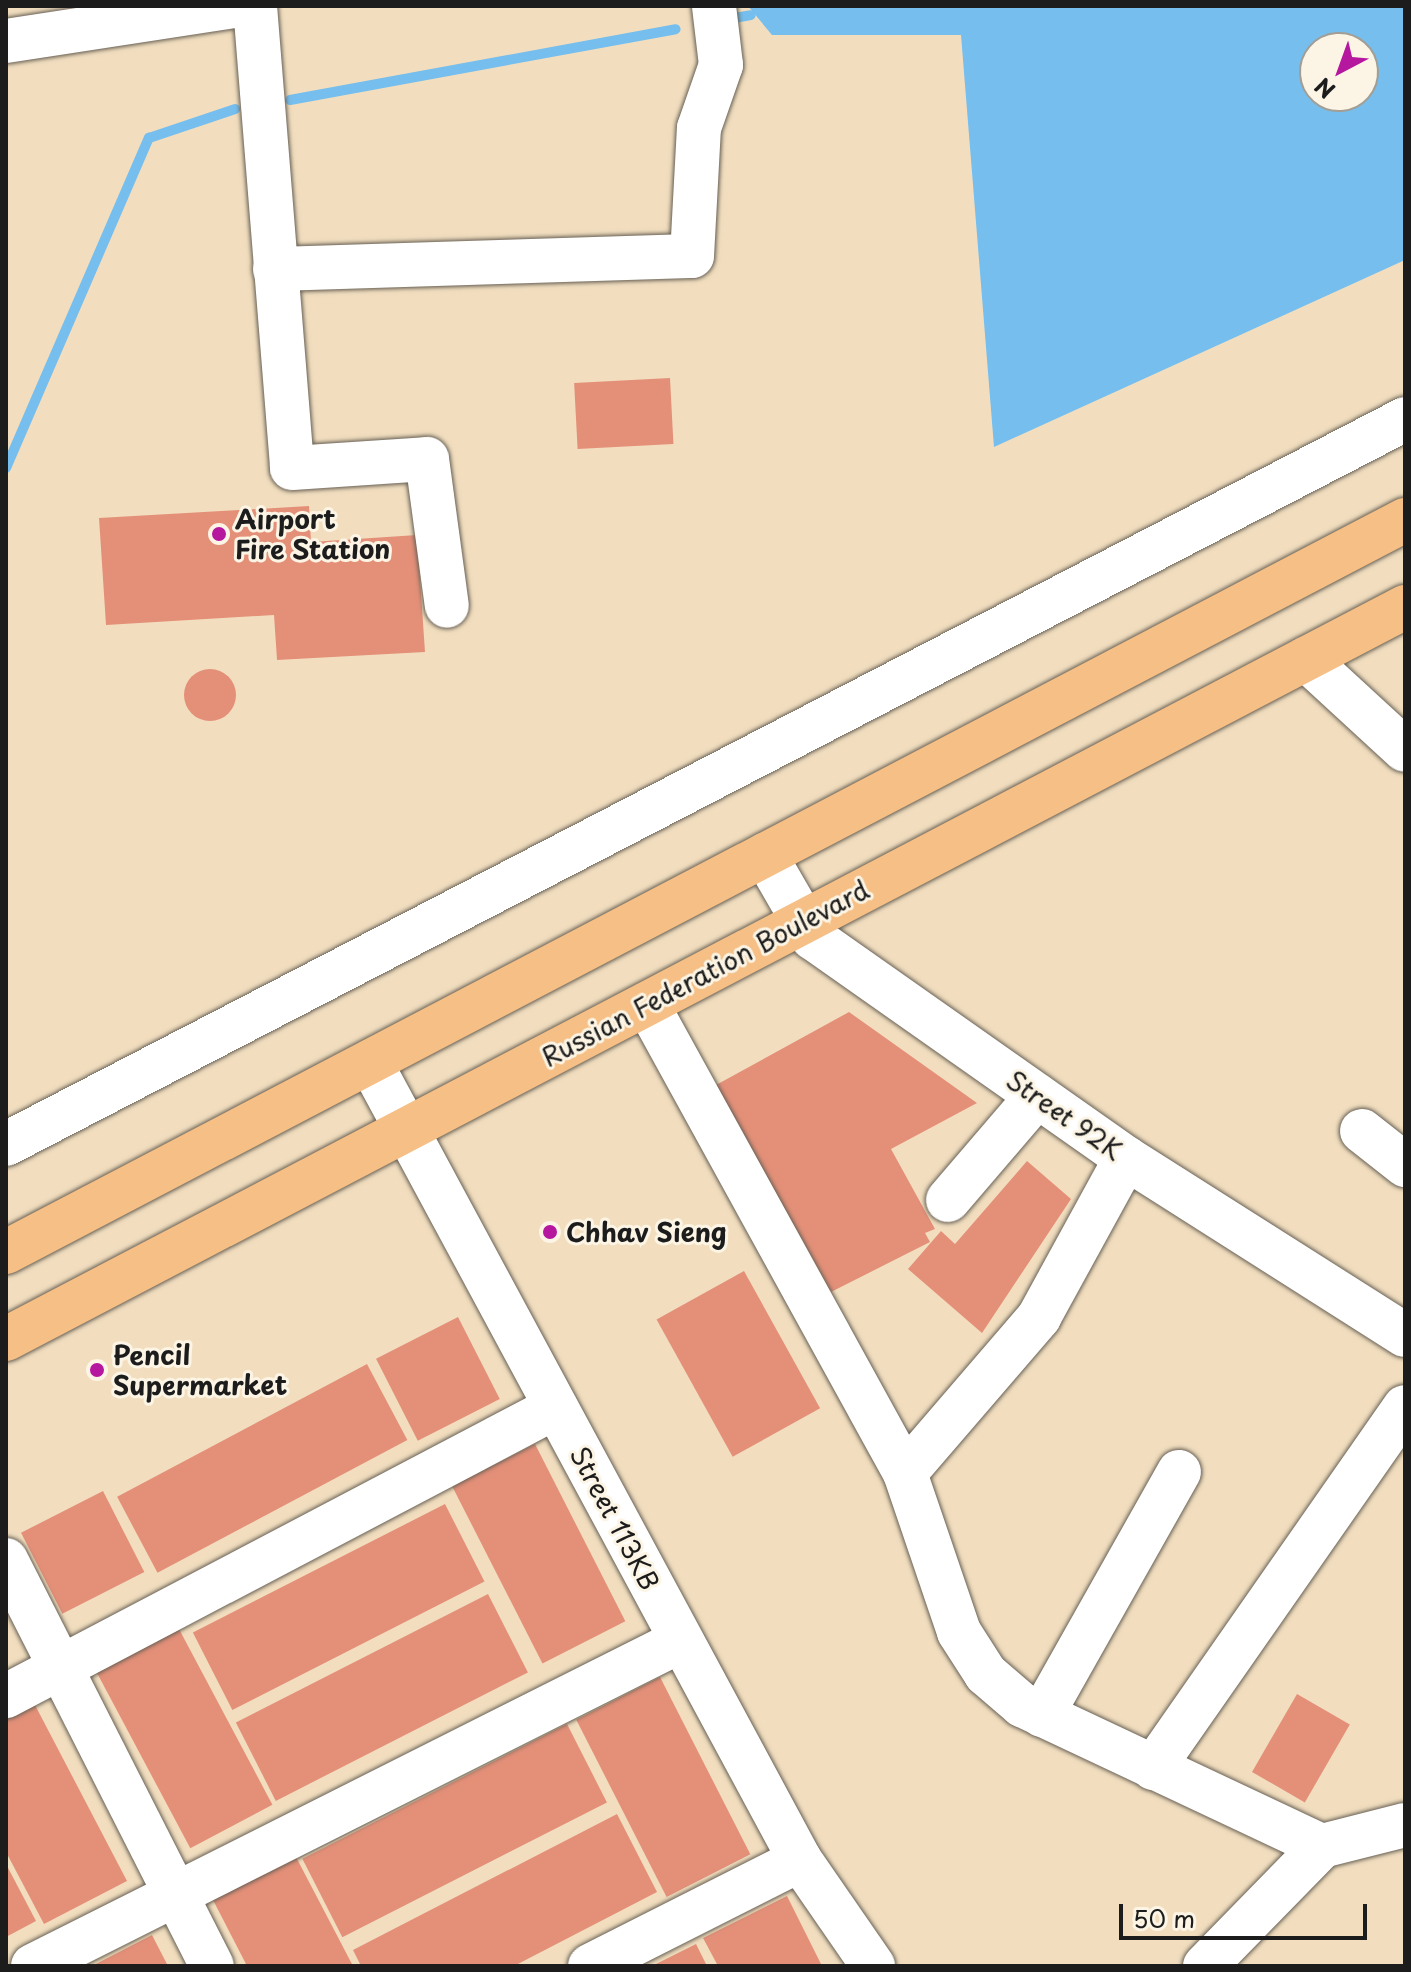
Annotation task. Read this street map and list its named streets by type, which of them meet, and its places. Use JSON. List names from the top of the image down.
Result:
{
  "streets": {
    "highway": ["Russian Federation Boulevard"],
    "street": ["Street 92K", "Street 113KB"]
  },
  "crossings": [
    ["Russian Federation Boulevard", "Street 92K"],
    ["Russian Federation Boulevard", "Street 113KB"]
  ],
  "places": ["Airport Fire Station", "Chhav Sieng", "Pencil Supermarket"],
  "scale_bar": "50 m",
  "north": "bottom left"
}
